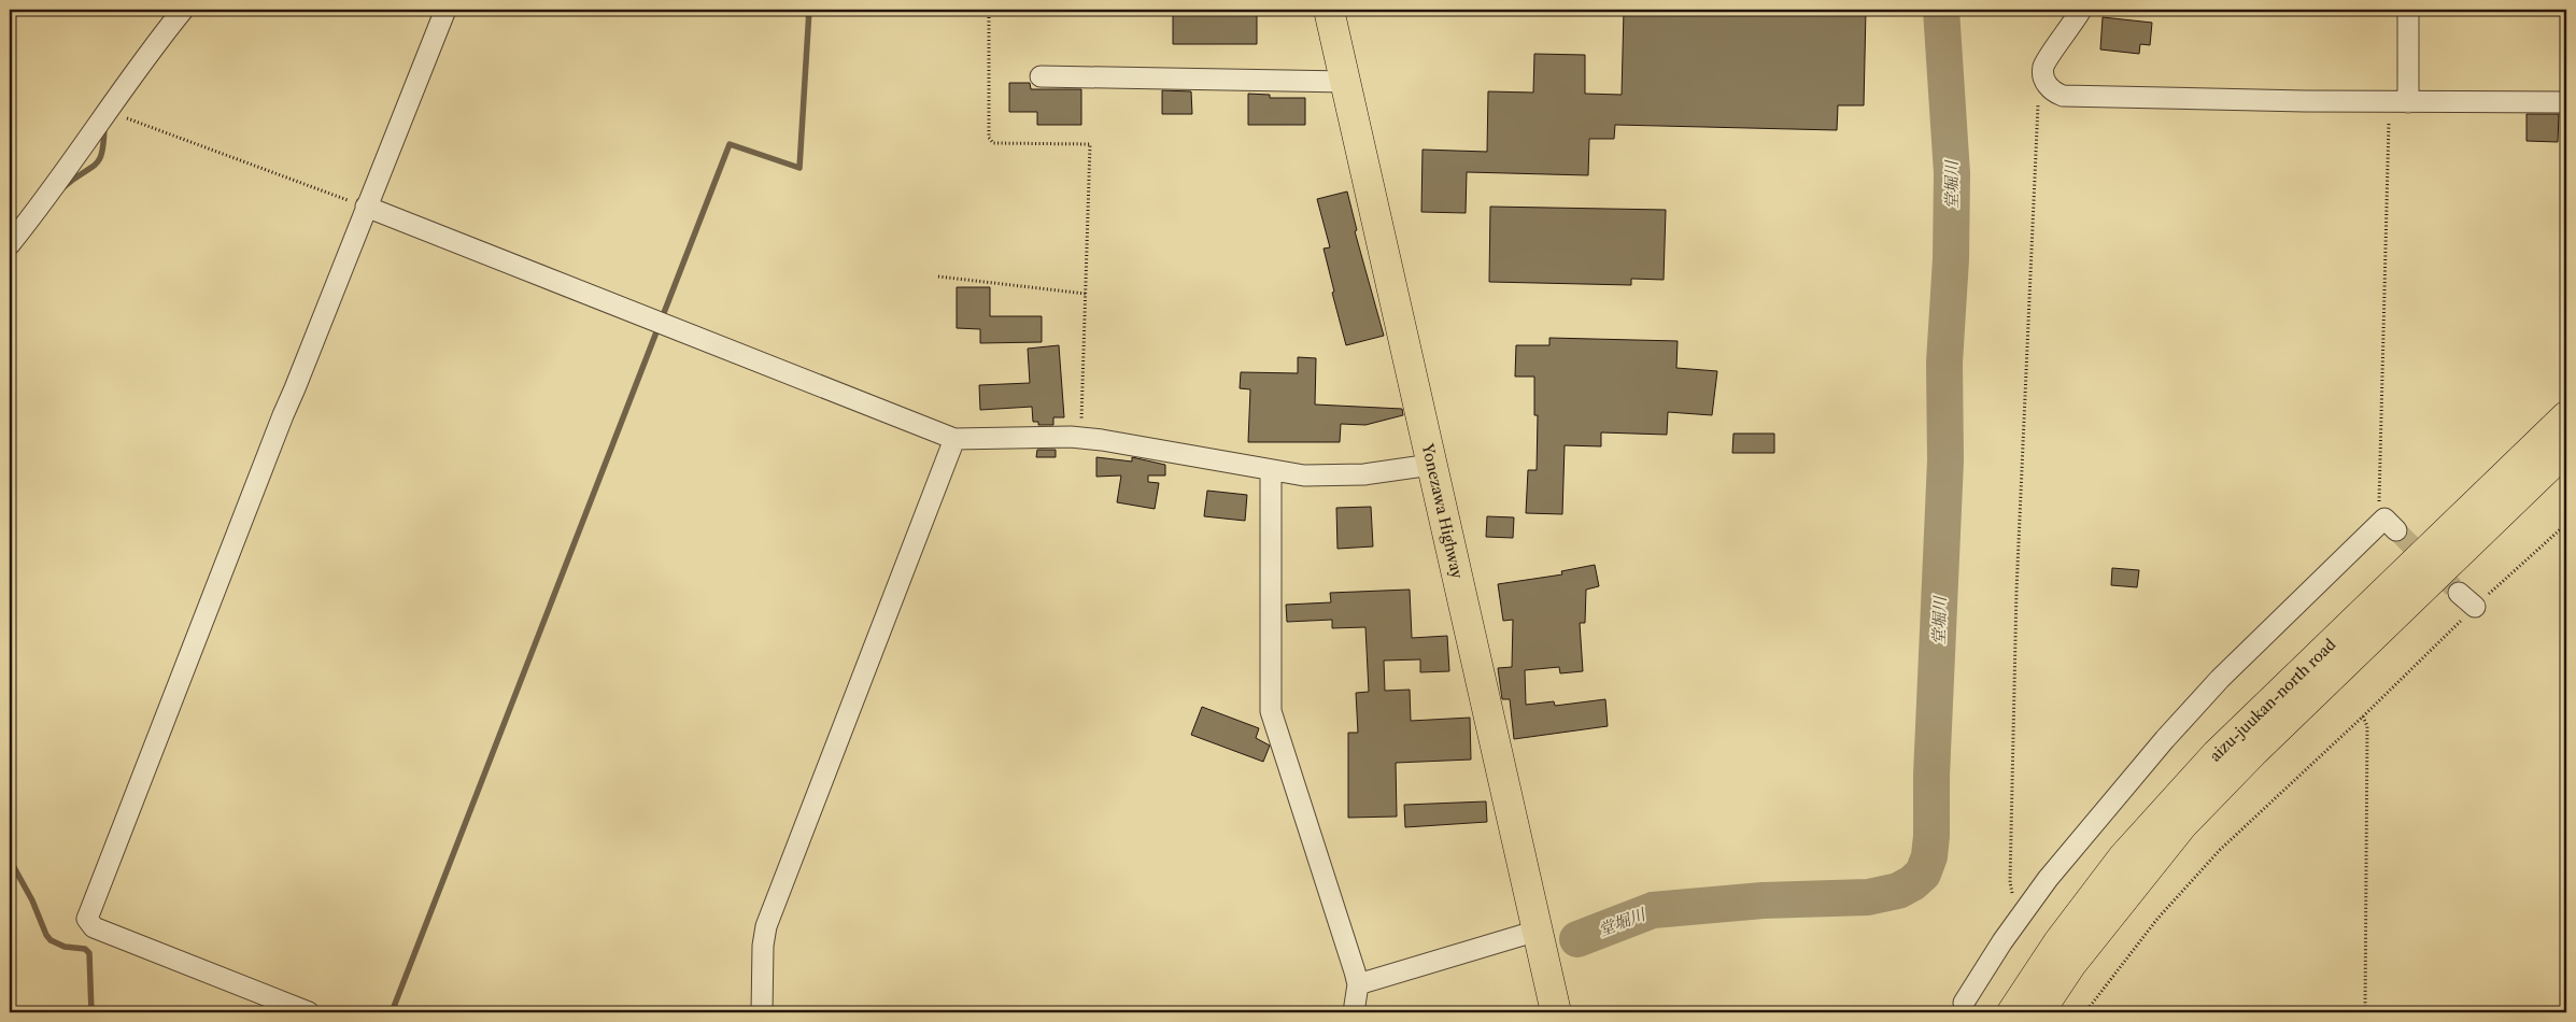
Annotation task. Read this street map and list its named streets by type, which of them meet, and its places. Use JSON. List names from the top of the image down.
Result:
{
  "streets": {
    "highway": ["Yonezawa Highway", "aizu-juukan-north road"]
  },
  "water": ["堂堀川"]
}
